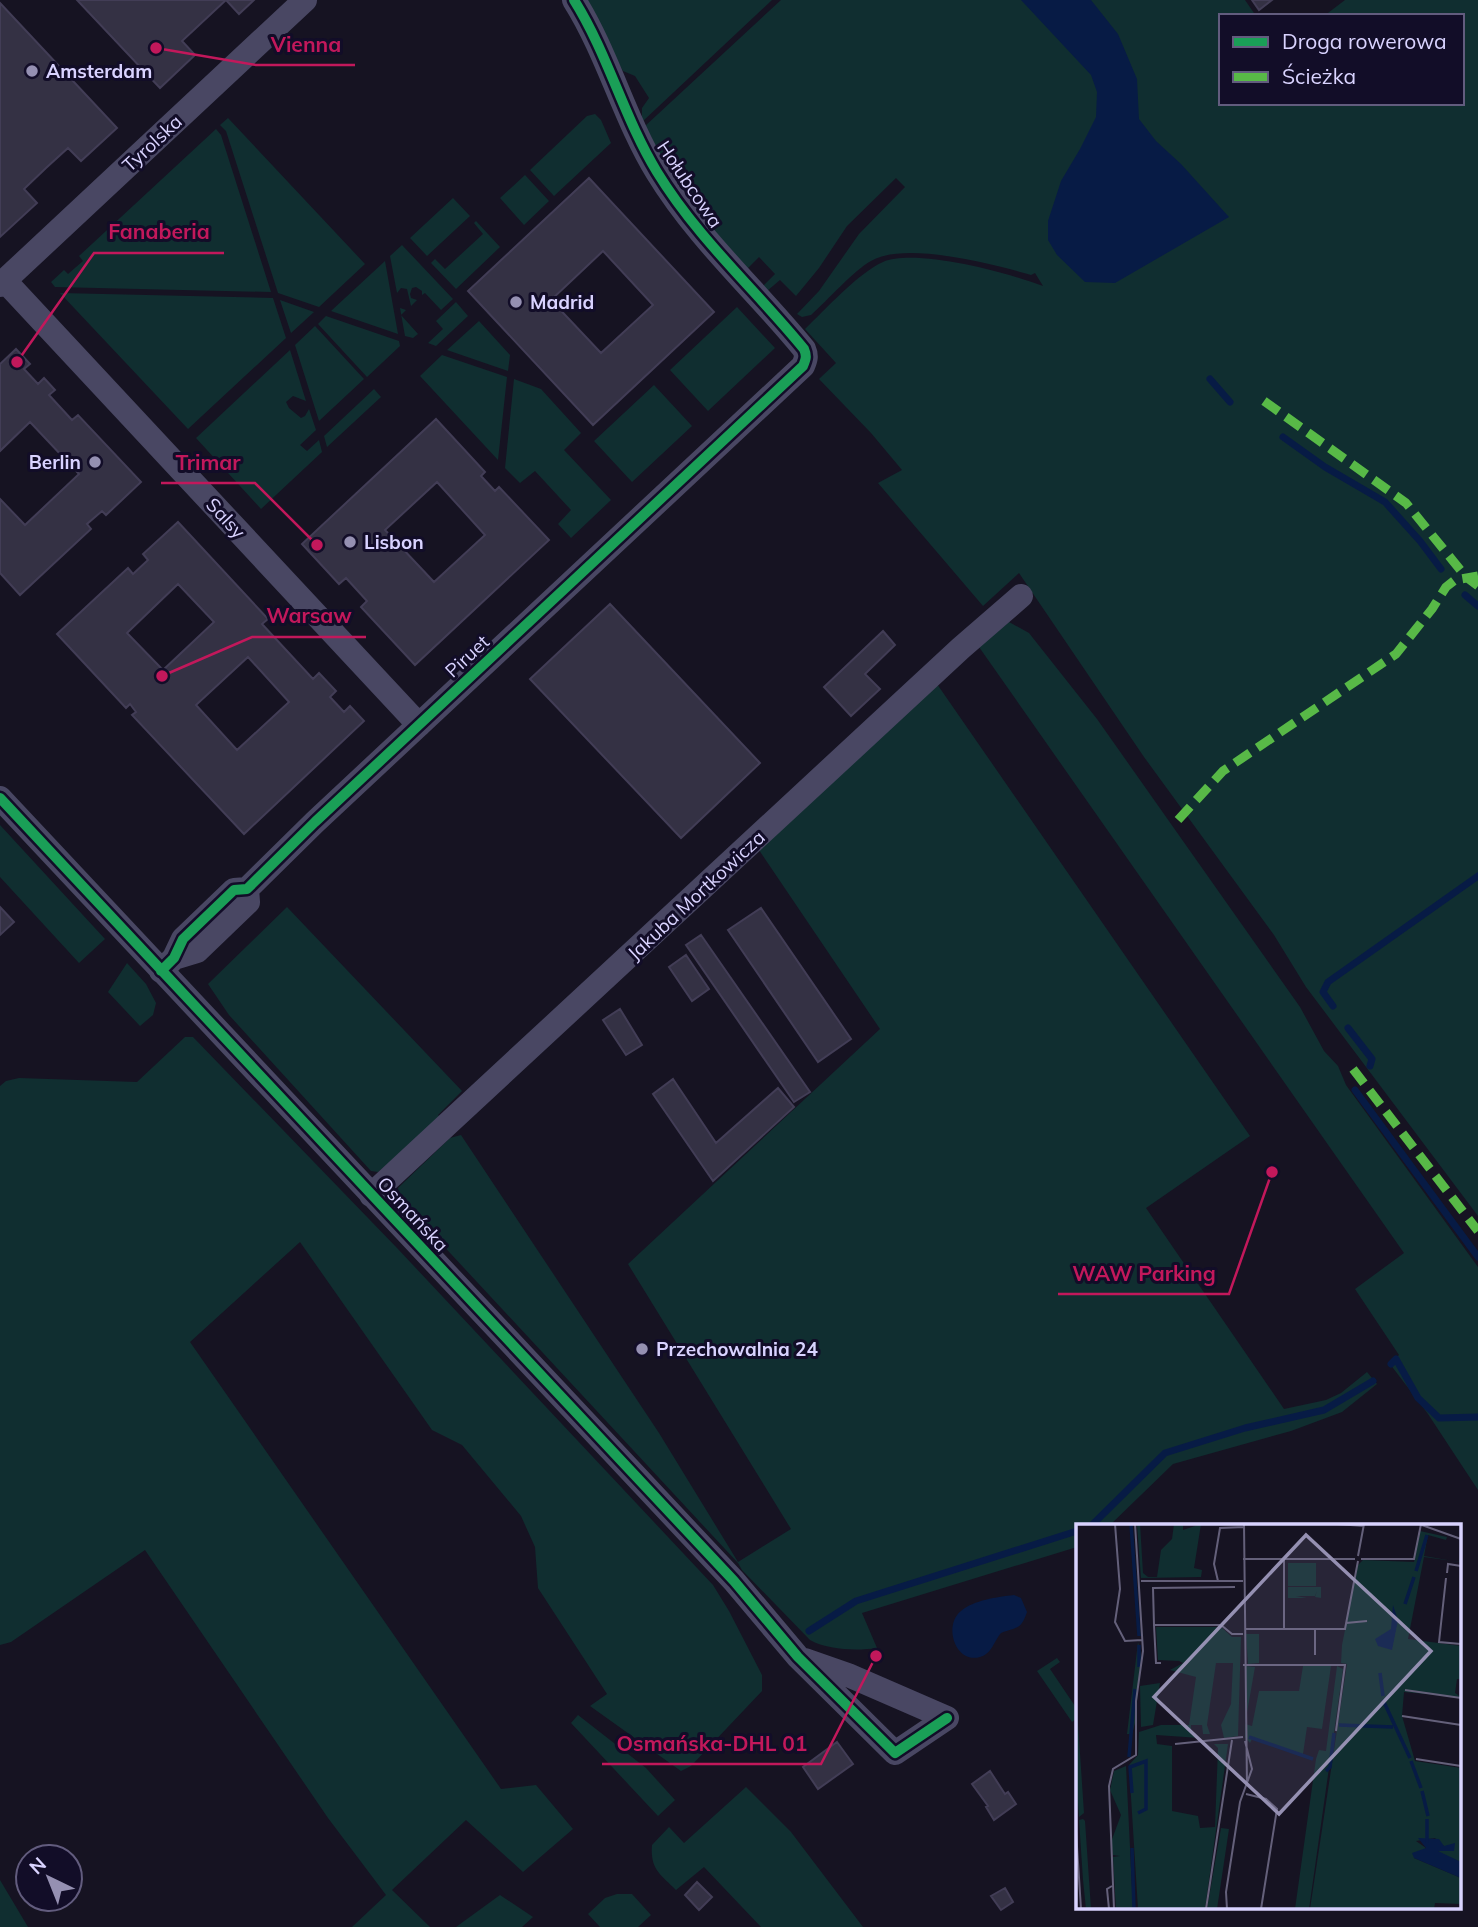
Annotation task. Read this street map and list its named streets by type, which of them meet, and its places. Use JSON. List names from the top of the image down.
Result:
{
  "streets": {
    "street": [
      "Tyrolska",
      "Hołubcowa",
      "Salsy",
      "Piruet",
      "Jakuba Mortkowicza",
      "Osmańska"
    ]
  },
  "crossings": [
    ["Tyrolska", "Salsy"],
    ["Hołubcowa", "Piruet"],
    ["Salsy", "Piruet"],
    ["Piruet", "Osmańska"],
    ["Jakuba Mortkowicza", "Osmańska"]
  ],
  "places": [
    "Vienna",
    "Amsterdam",
    "Madrid",
    "Fanaberia",
    "Berlin",
    "Lisbon",
    "Trimar",
    "Warsaw",
    "WAW Parking",
    "Przechowalnia 24",
    "Osmańska-DHL 01"
  ],
  "legend": ["Droga rowerowa", "Ścieżka"],
  "north": "top left"
}
